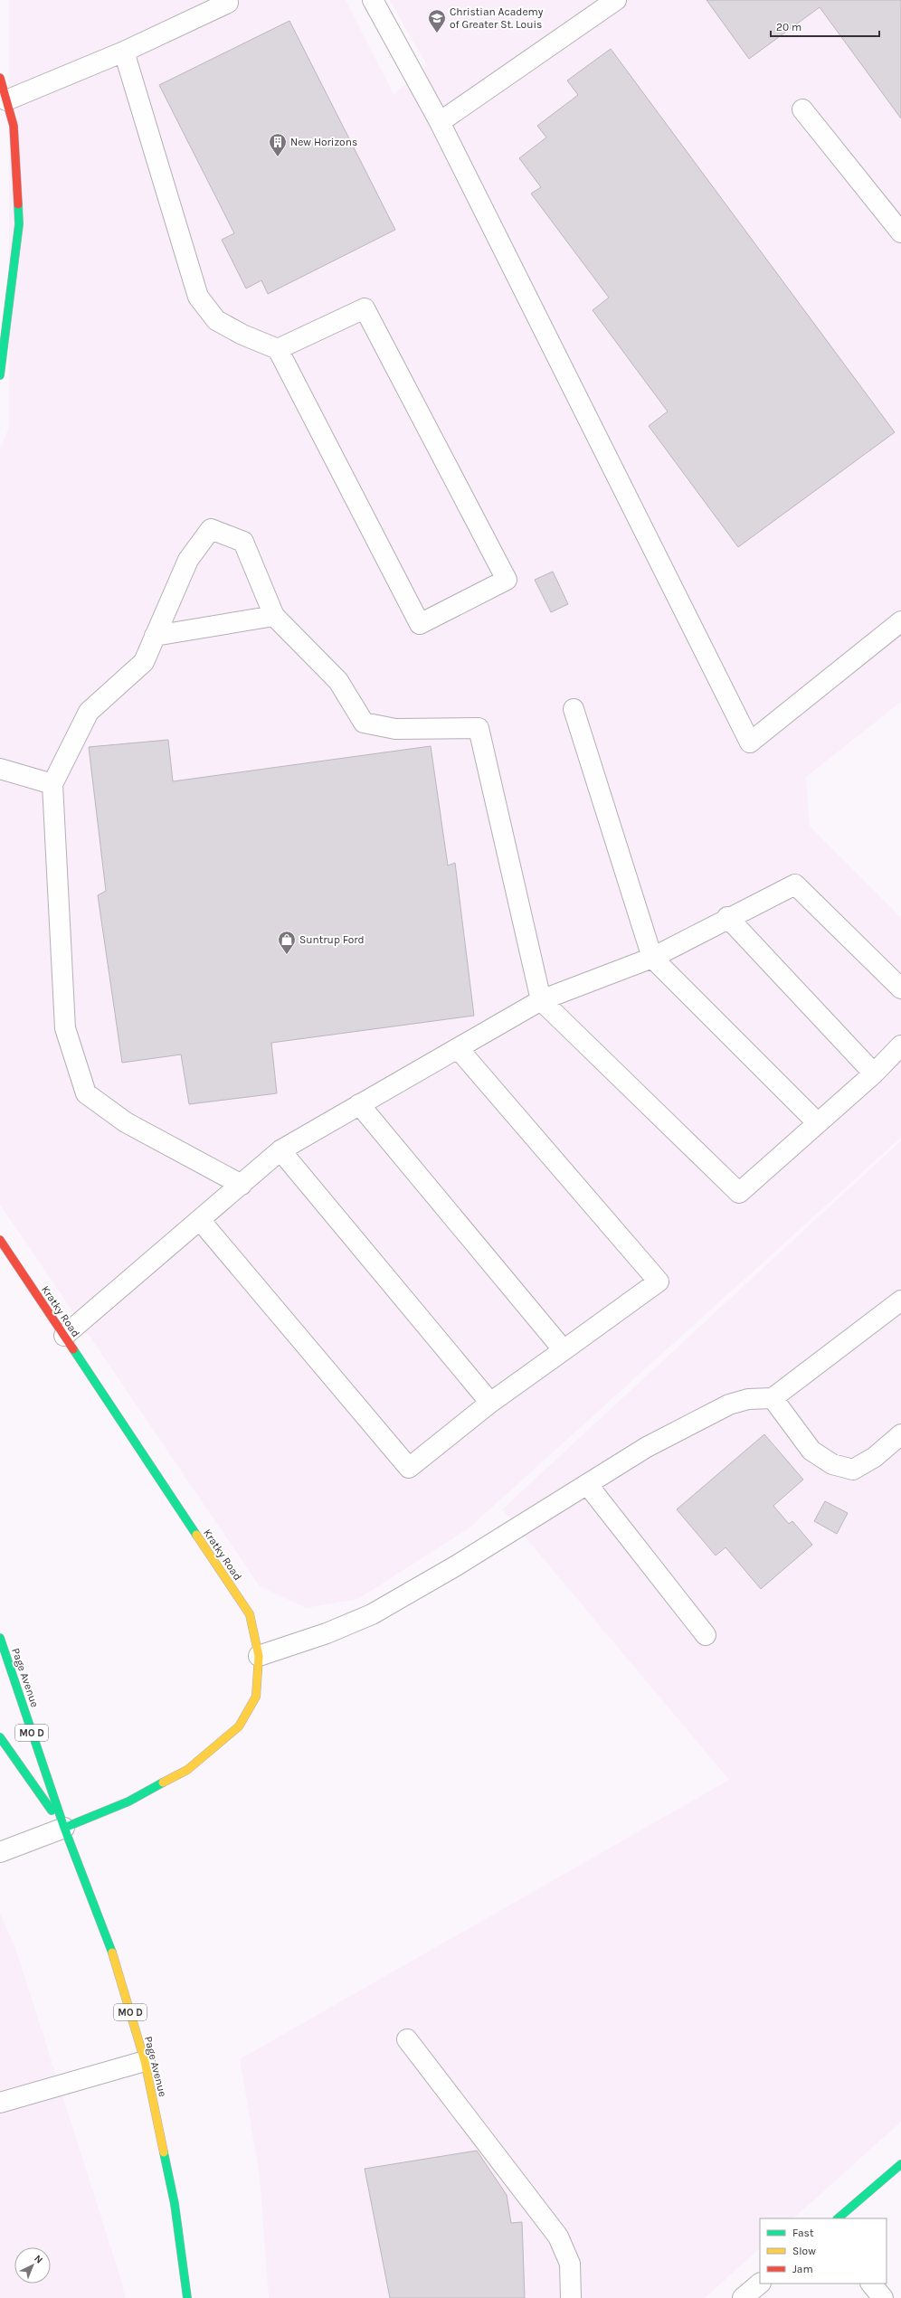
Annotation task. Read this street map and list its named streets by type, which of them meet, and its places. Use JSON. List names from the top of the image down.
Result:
{
  "streets": {
    "street": ["Kratky Road", "Page Avenue", "MO D"]
  },
  "crossings": [
    ["Kratky Road", "Page Avenue"]
  ],
  "places": {
    "school or university": ["Christian Academy of Greater St. Louis"],
    "building": ["New Horizons"],
    "shop": ["Suntrup Ford"]
  },
  "legend": ["Fast", "Slow", "Jam"],
  "scale_bar": "20 m",
  "north": "top right"
}
